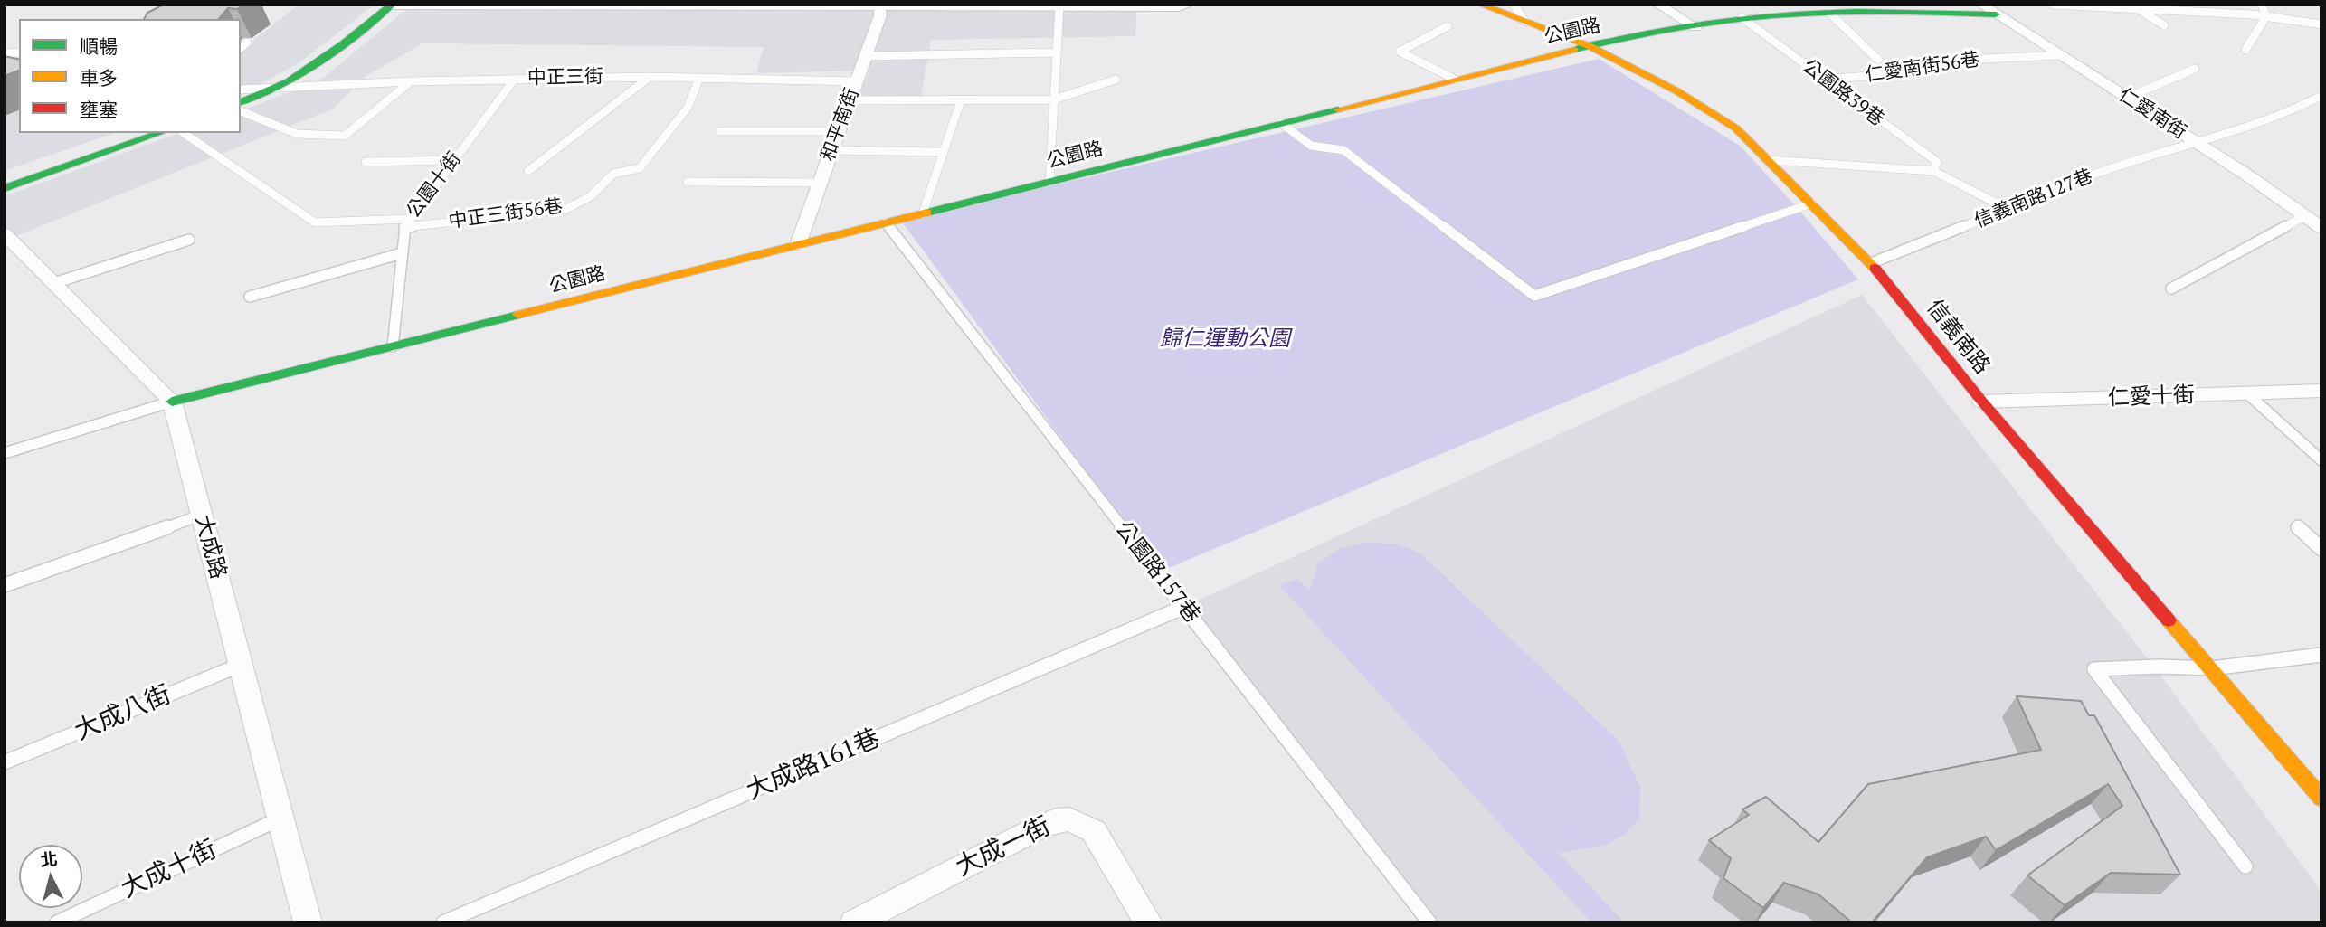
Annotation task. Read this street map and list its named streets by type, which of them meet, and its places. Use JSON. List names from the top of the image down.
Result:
{
  "streets": {
    "street": [
      "公園路",
      "仁愛南街",
      "和平南街",
      "信義南路",
      "仁愛十街",
      "大成路",
      "大成一街"
    ],
    "lane": [
      "仁愛南街56巷",
      "中正三街",
      "公園路39巷",
      "公園十街",
      "信義南路127巷",
      "中正三街56巷",
      "公園路157巷",
      "大成八街",
      "大成路161巷",
      "大成十街"
    ]
  },
  "crossings": [
    ["公園路", "公園路39巷"],
    ["公園路", "仁愛南街"],
    ["公園路", "和平南街"],
    ["公園路", "公園十街"],
    ["公園路", "信義南路"],
    ["公園路", "大成路"],
    ["公園路", "公園路157巷"],
    ["仁愛南街56巷", "公園路39巷"],
    ["仁愛南街56巷", "仁愛南街"],
    ["中正三街", "和平南街"],
    ["中正三街", "公園十街"],
    ["中正三街", "中正三街56巷"],
    ["仁愛南街", "信義南路127巷"],
    ["公園十街", "中正三街56巷"],
    ["信義南路127巷", "信義南路"],
    ["信義南路", "仁愛十街"],
    ["大成路", "大成八街"],
    ["大成路", "大成十街"],
    ["公園路157巷", "大成路161巷"]
  ],
  "parks": ["歸仁運動公園"],
  "legend": ["順暢", "車多", "壅塞"],
  "north": "top"
}
